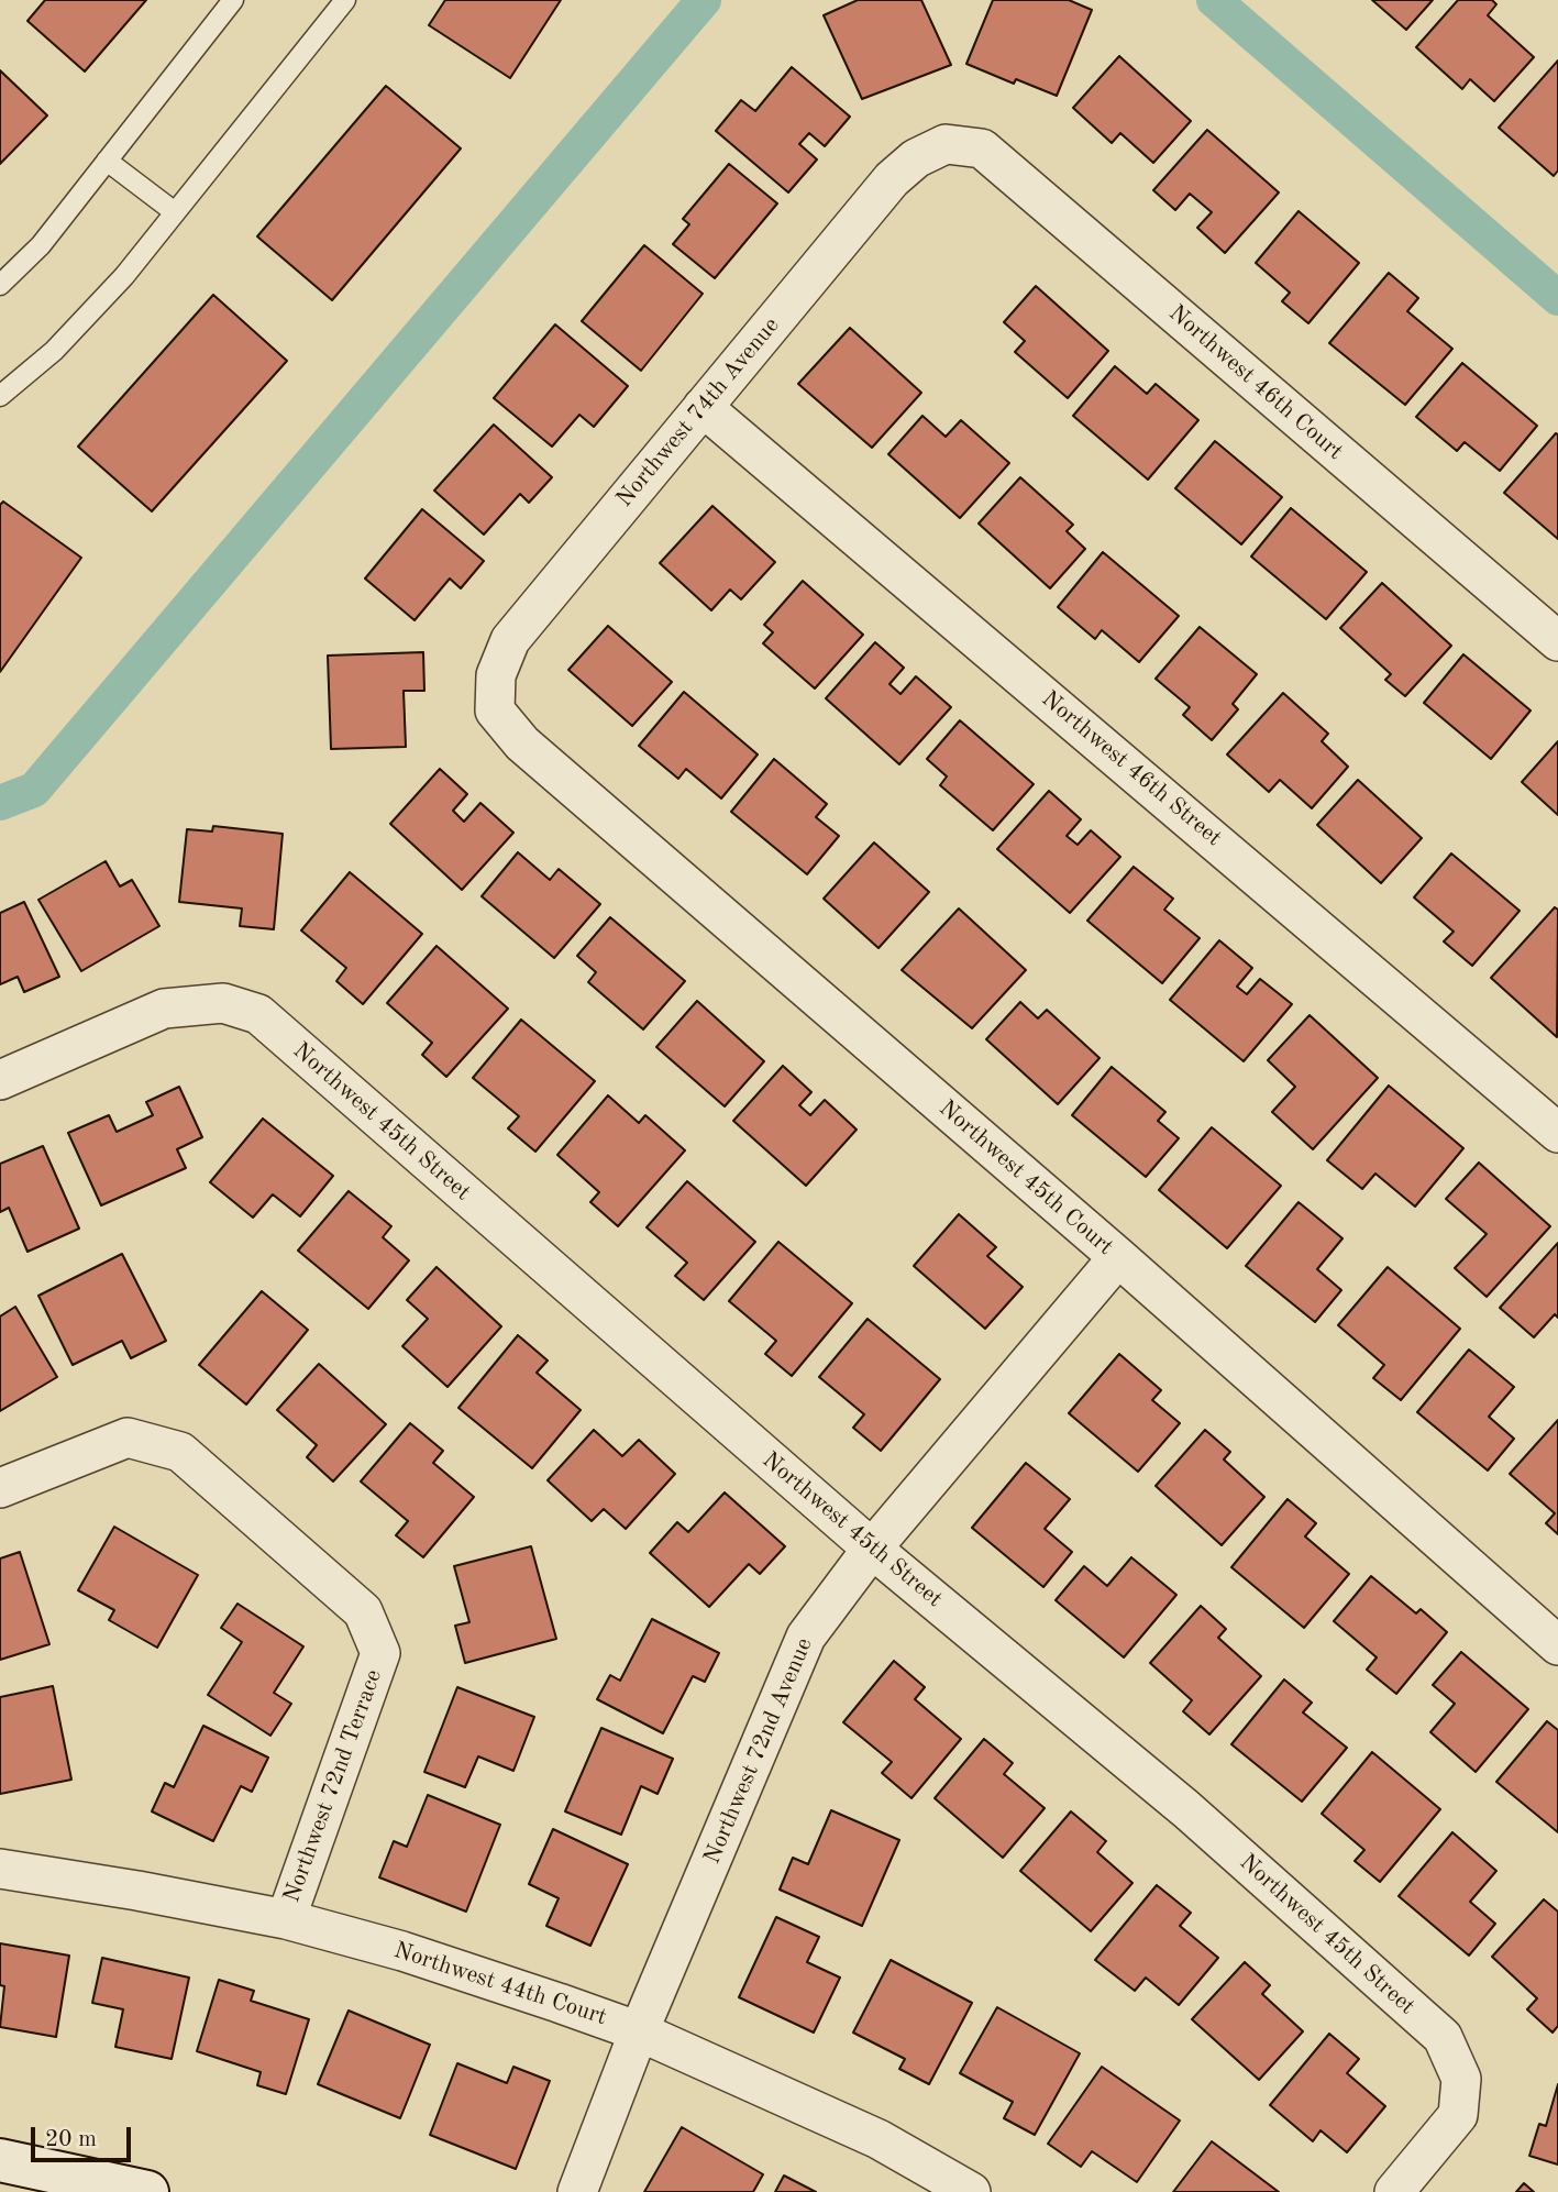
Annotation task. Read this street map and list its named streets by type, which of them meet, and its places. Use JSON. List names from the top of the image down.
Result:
{
  "streets": {
    "street": [
      "Northwest 46th Court",
      "Northwest 74th Avenue",
      "Northwest 46th Street",
      "Northwest 45th Street",
      "Northwest 45th Court",
      "Northwest 72nd Avenue",
      "Northwest 72nd Terrace",
      "Northwest 44th Court"
    ]
  },
  "crossings": [
    ["Northwest 46th Court", "Northwest 74th Avenue"],
    ["Northwest 74th Avenue", "Northwest 46th Street"],
    ["Northwest 74th Avenue", "Northwest 45th Court"],
    ["Northwest 45th Street", "Northwest 72nd Avenue"],
    ["Northwest 45th Court", "Northwest 72nd Avenue"],
    ["Northwest 72nd Avenue", "Northwest 44th Court"],
    ["Northwest 72nd Terrace", "Northwest 44th Court"]
  ],
  "scale_bar": "20 m"
}
